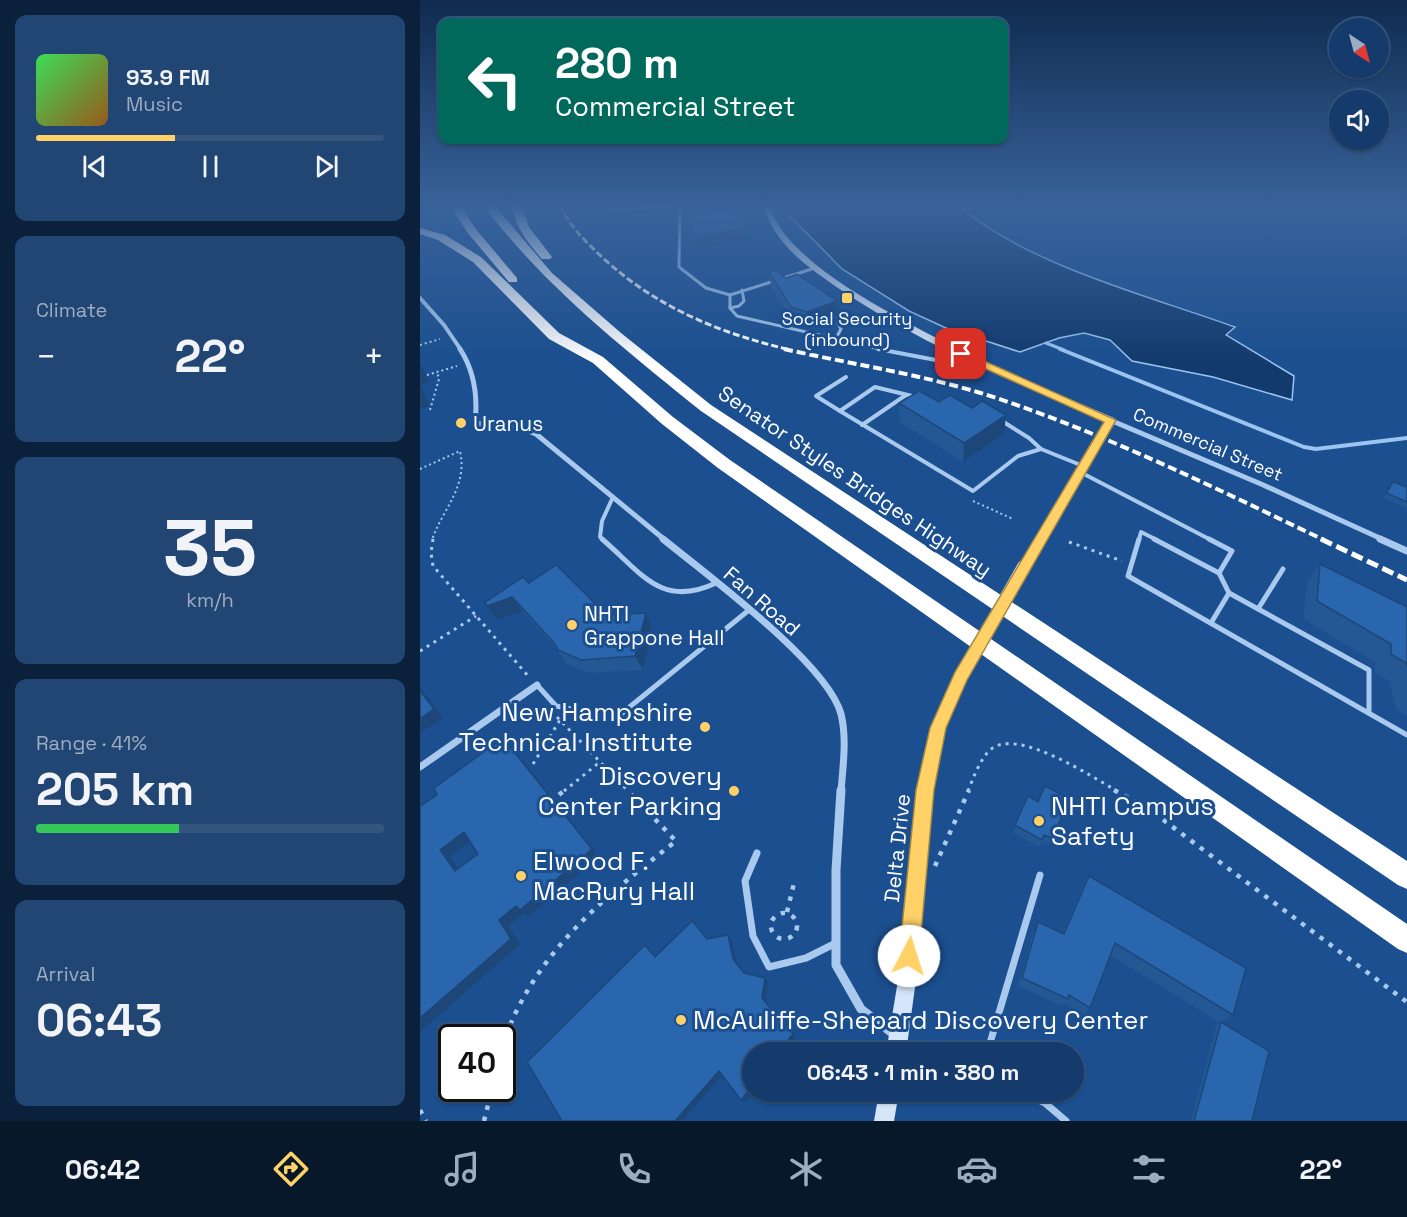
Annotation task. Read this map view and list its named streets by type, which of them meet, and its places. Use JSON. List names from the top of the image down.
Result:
{
  "streets": {
    "highway": ["Senator Styles Bridges Highway"],
    "street": ["Commercial Street", "Fan Road", "Delta Drive"]
  },
  "crossings": [
    ["Commercial Street", "Delta Drive"]
  ],
  "places": {
    "transit": ["Social Security (inbound)"],
    "other": [
      "Uranus",
      "NHTI Grappone Hall",
      "New Hampshire Technical Institute",
      "Discovery Center Parking",
      "NHTI Campus Safety",
      "Elwood F. MacRury Hall",
      "McAuliffe-Shepard Discovery Center"
    ]
  },
  "north": "bottom right",
  "page": {
    "turn": ["280 m", "Commercial Street"],
    "song": ["93.9 FM", "Music"],
    "tile": [
      "Climate",
      ["35", "km/h"],
      ["Range · 41%", "205 km"],
      ["Arrival", "06:43"]
    ],
    "heat": ["−", "22°", "+"],
    "limit": "40",
    "trip": "06:43 · 1 min · 380 m",
    "tabs": ["06:42", "22°"]
  }
}
